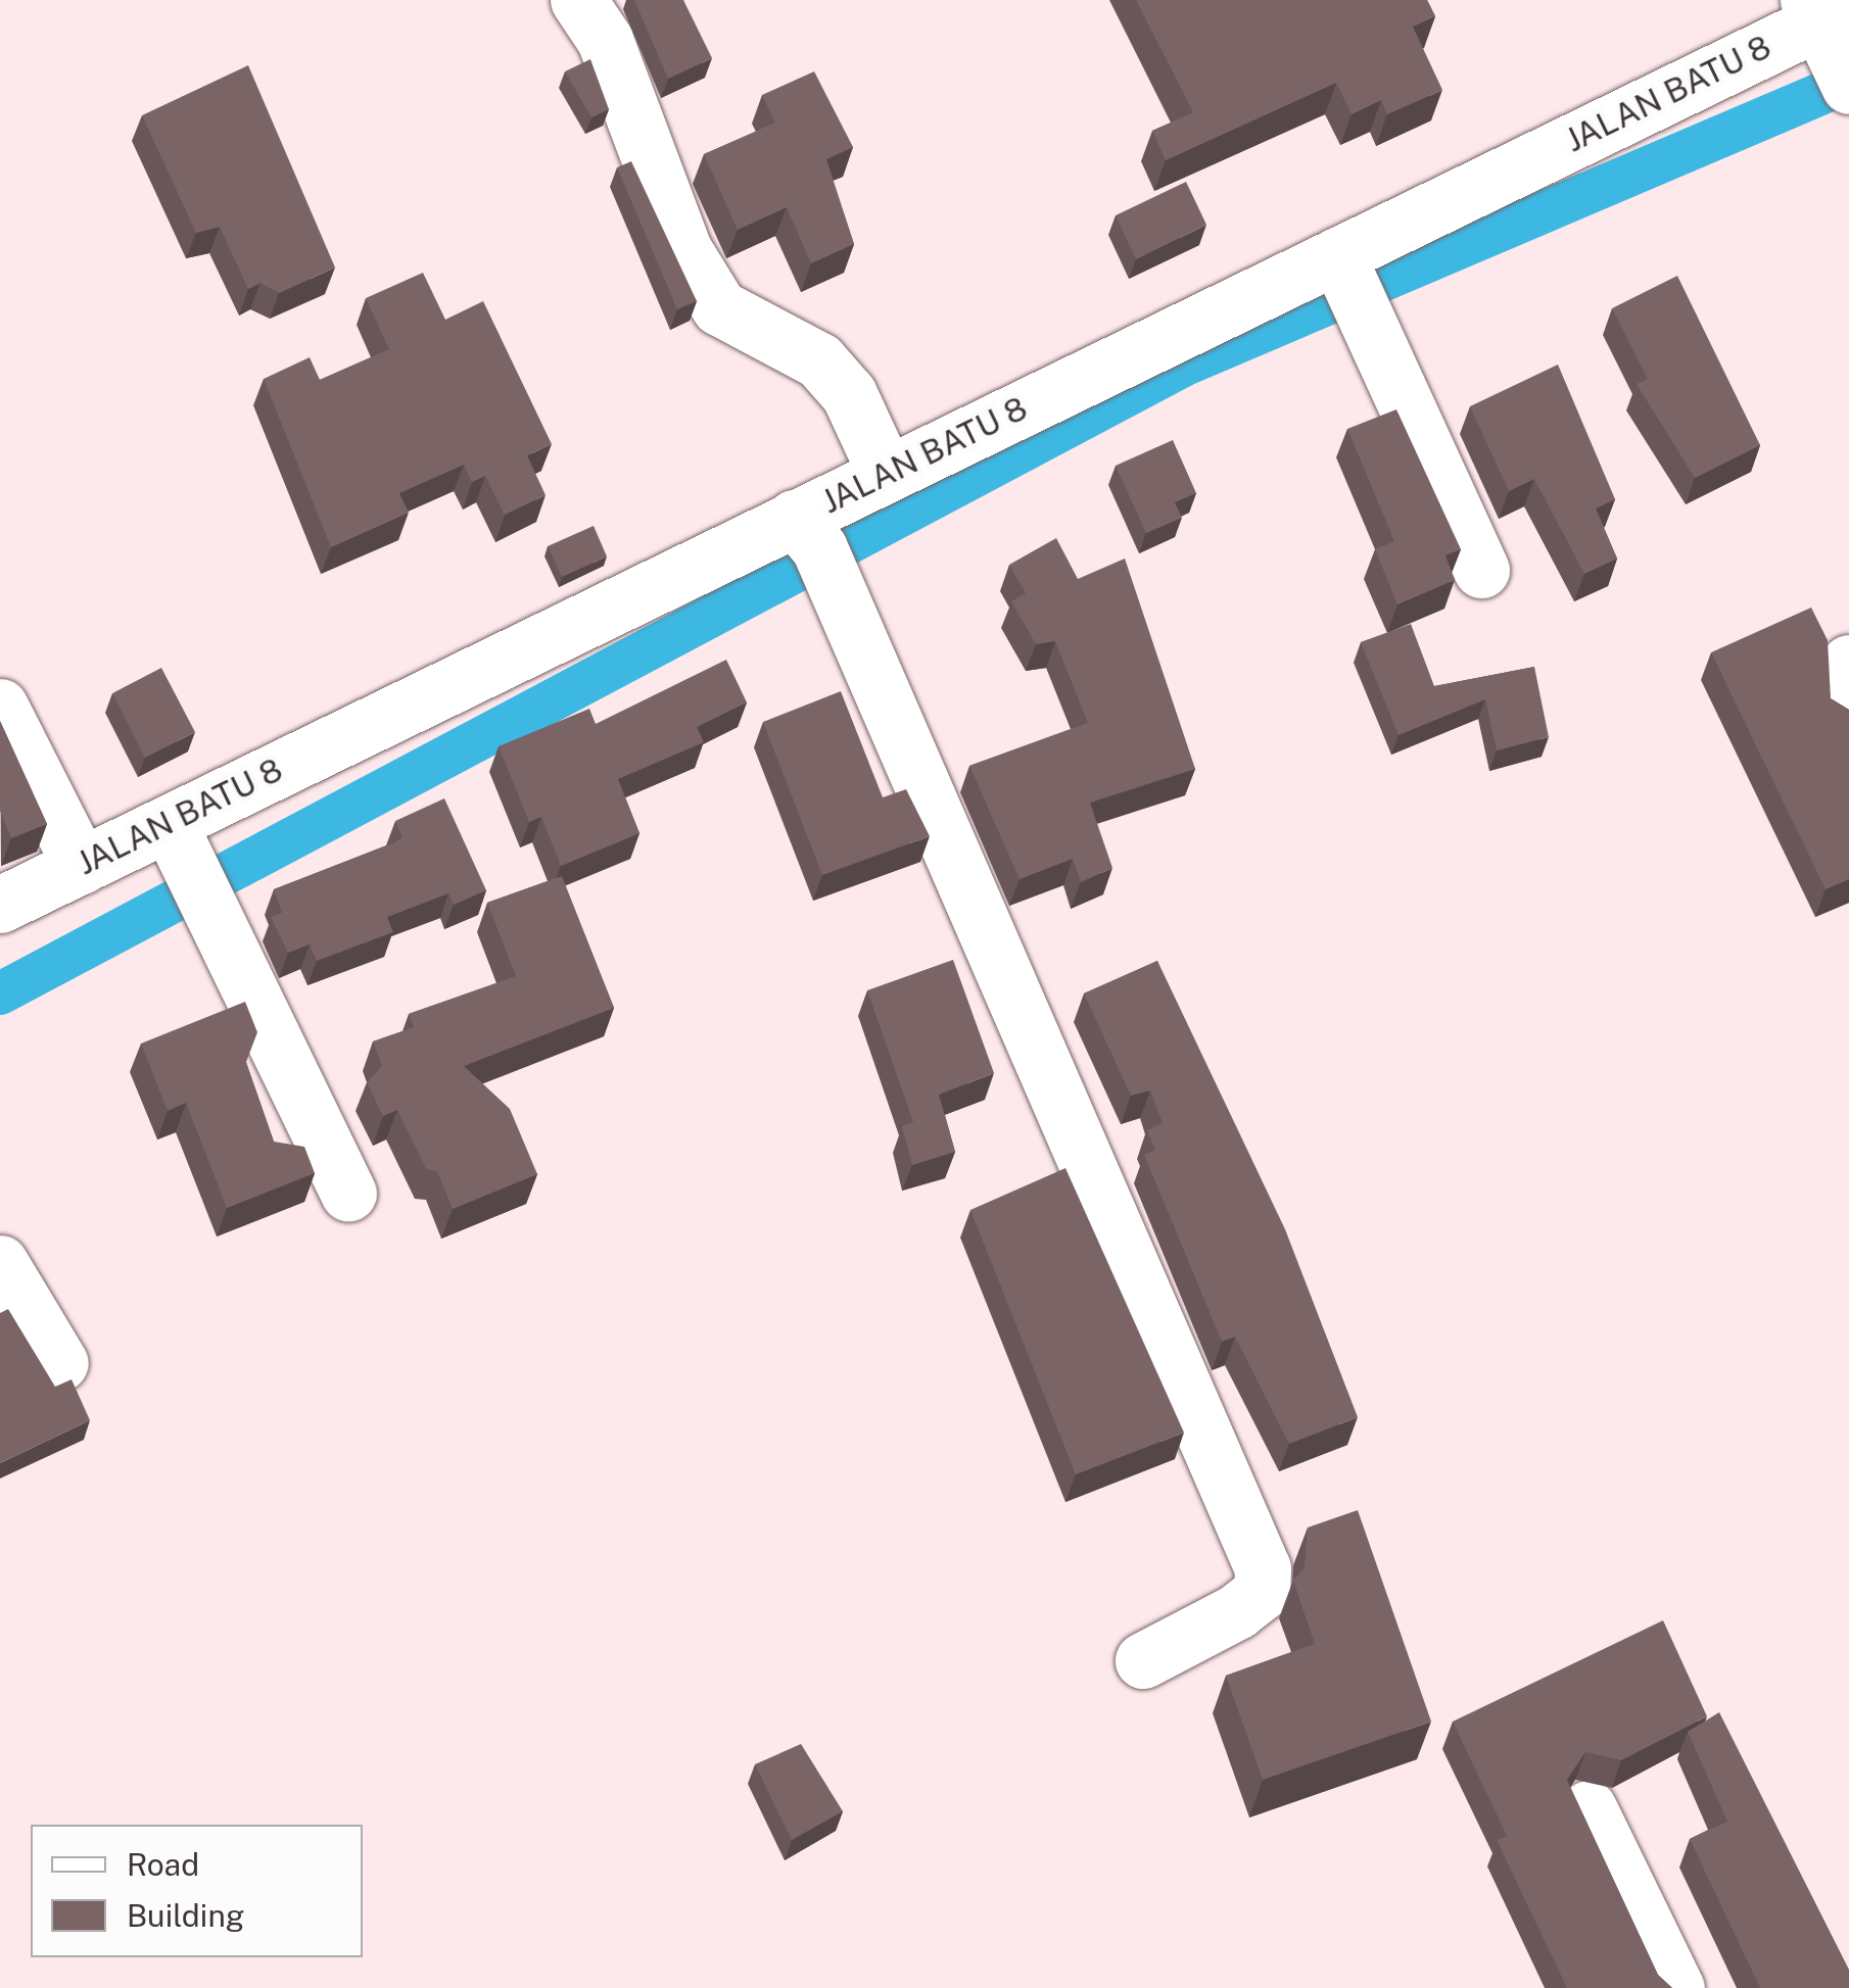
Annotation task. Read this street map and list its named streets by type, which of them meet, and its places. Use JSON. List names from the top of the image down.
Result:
{
  "streets": {
    "street": ["JALAN BATU 8"]
  },
  "legend": ["Road", "Building"]
}
